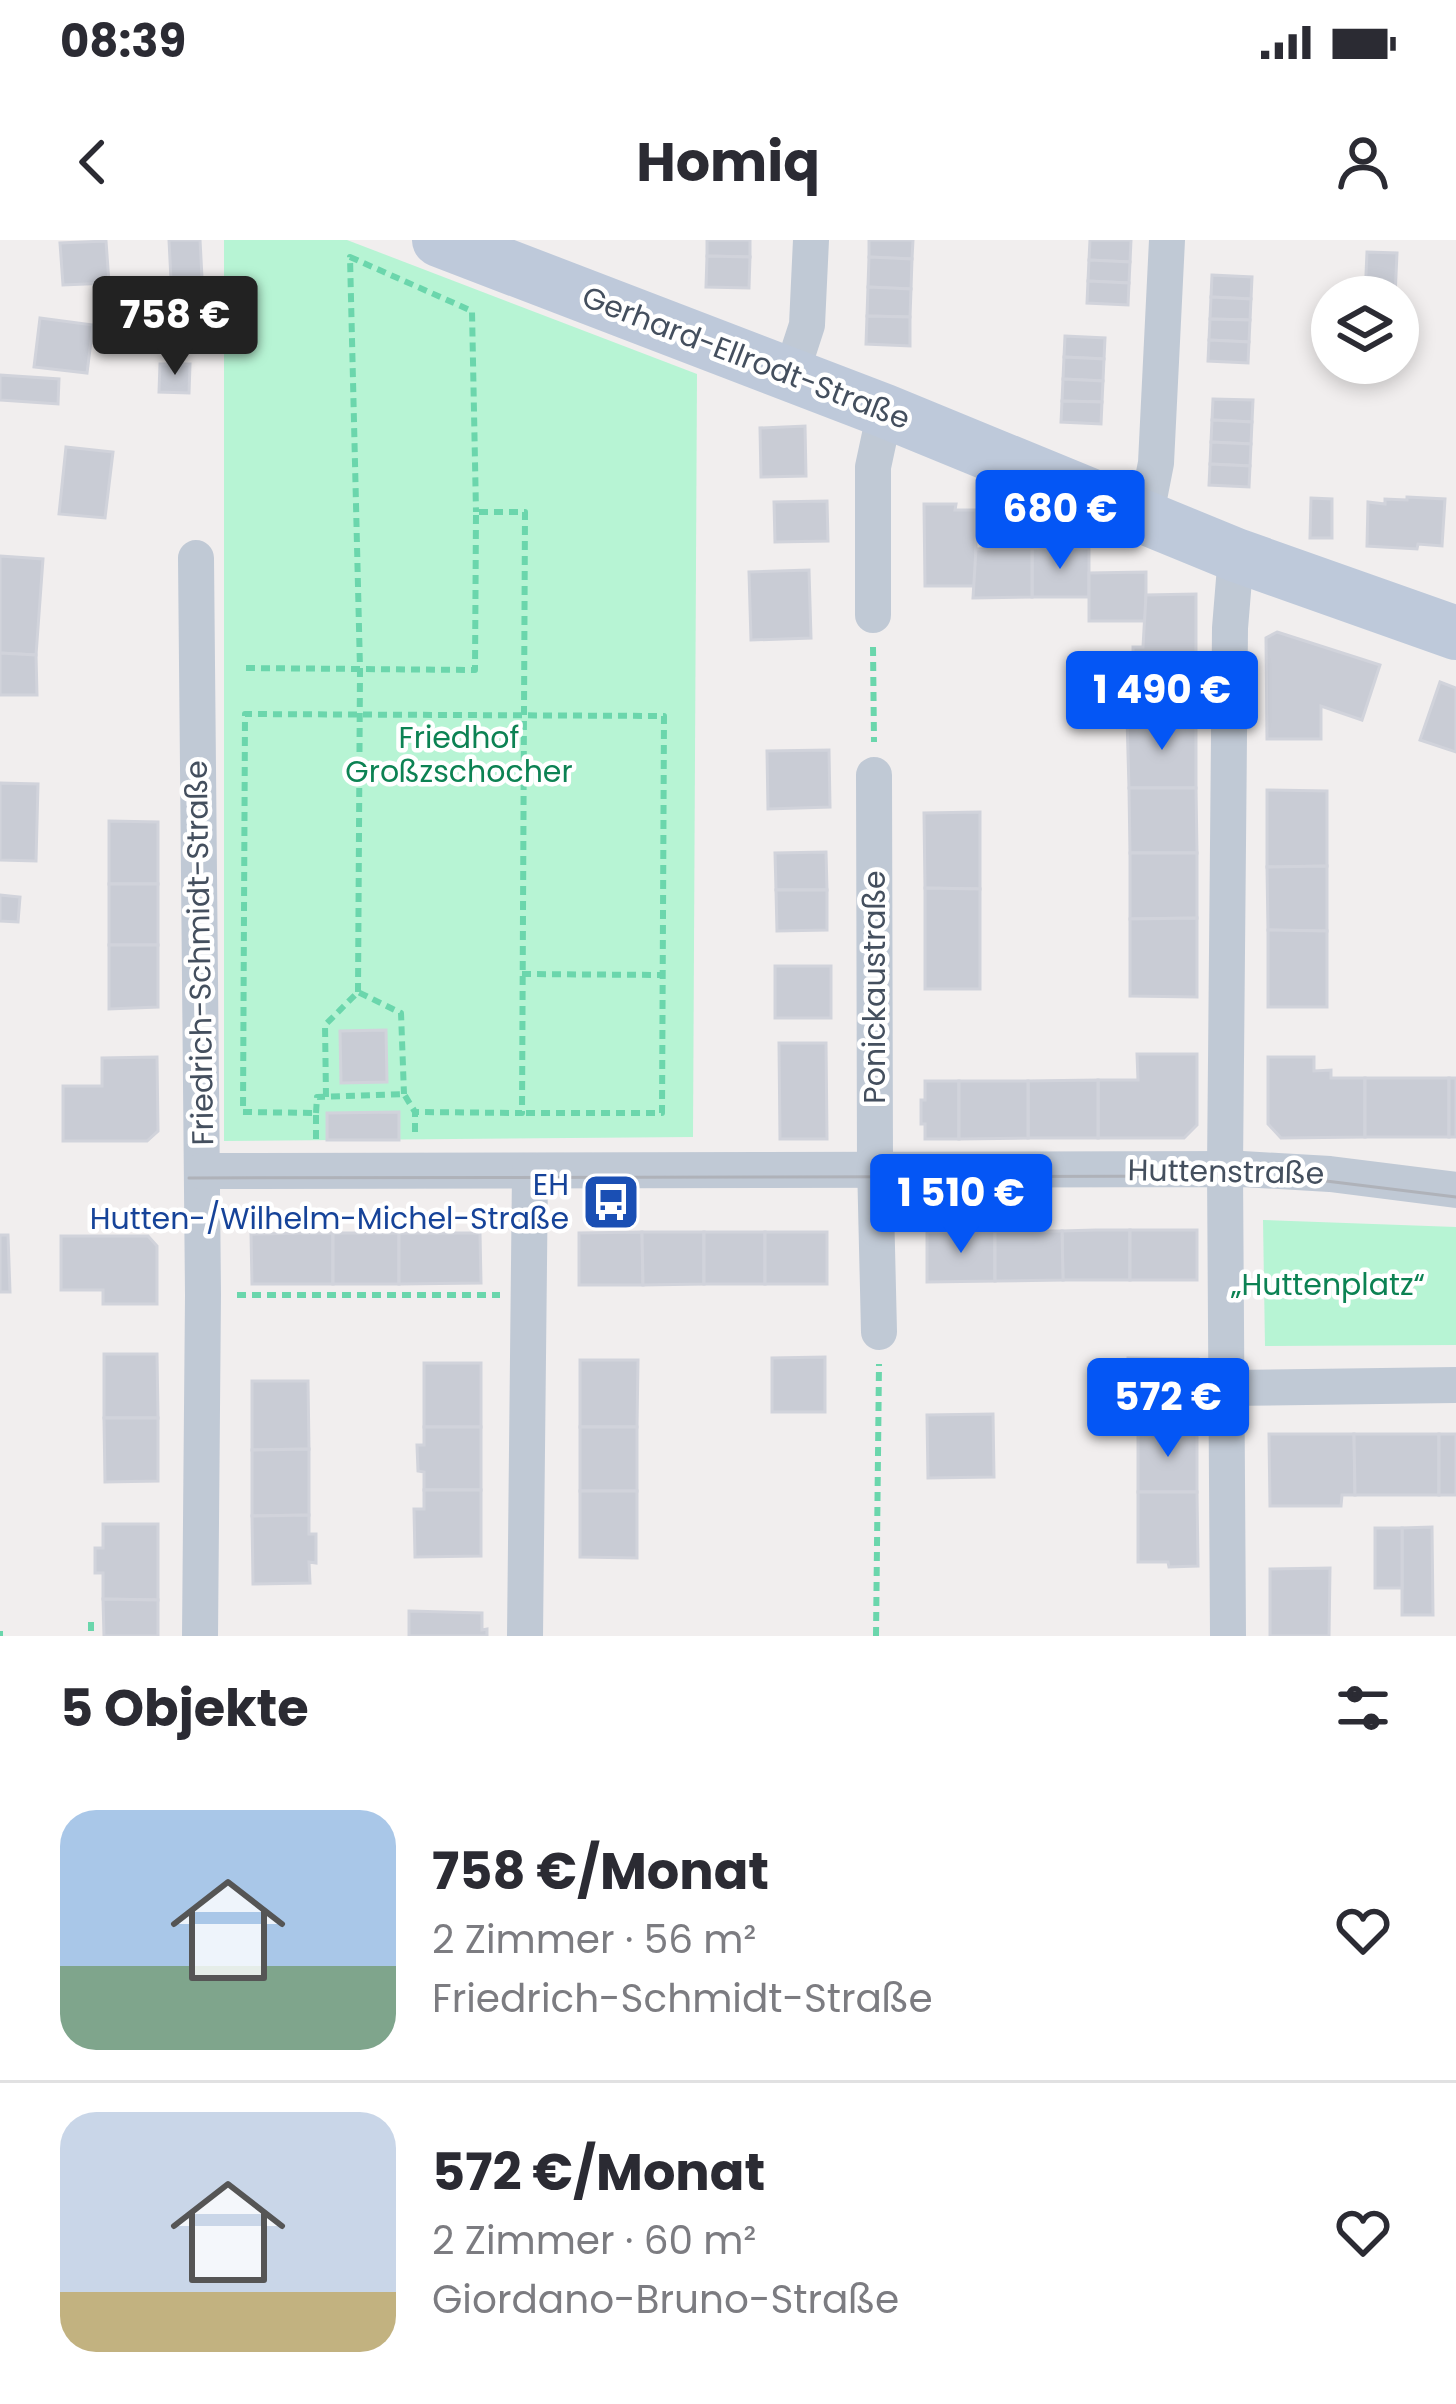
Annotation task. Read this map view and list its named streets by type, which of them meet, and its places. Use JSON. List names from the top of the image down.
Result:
{
  "streets": {
    "main road": ["Gerhard-Ellrodt-Straße"],
    "street": ["Friedrich-Schmidt-Straße", "Ponickaustraße", "Huttenstraße"]
  },
  "crossings": [
    ["Friedrich-Schmidt-Straße", "Huttenstraße"],
    ["Ponickaustraße", "Huttenstraße"]
  ],
  "parks": ["Friedhof Großzschocher", "„Huttenplatz“"],
  "places": {
    "bus stop": ["EH Hutten-/Wilhelm-Michel-Straße"]
  },
  "page": {
    "status": "08:39",
    "header": "Homiq",
    "price": [
      "758 €",
      "680 €",
      "1 490 €",
      "1 510 €",
      "572 €"
    ],
    "heading": "5 Objekte",
    "list": [
      {
        "name": "758 €/Monat",
        "note": "2 Zimmer · 56 m² · Friedrich-Schmidt-Straße"
      },
      {
        "name": "572 €/Monat",
        "note": "2 Zimmer · 60 m² · Giordano-Bruno-Straße"
      }
    ]
  }
}
